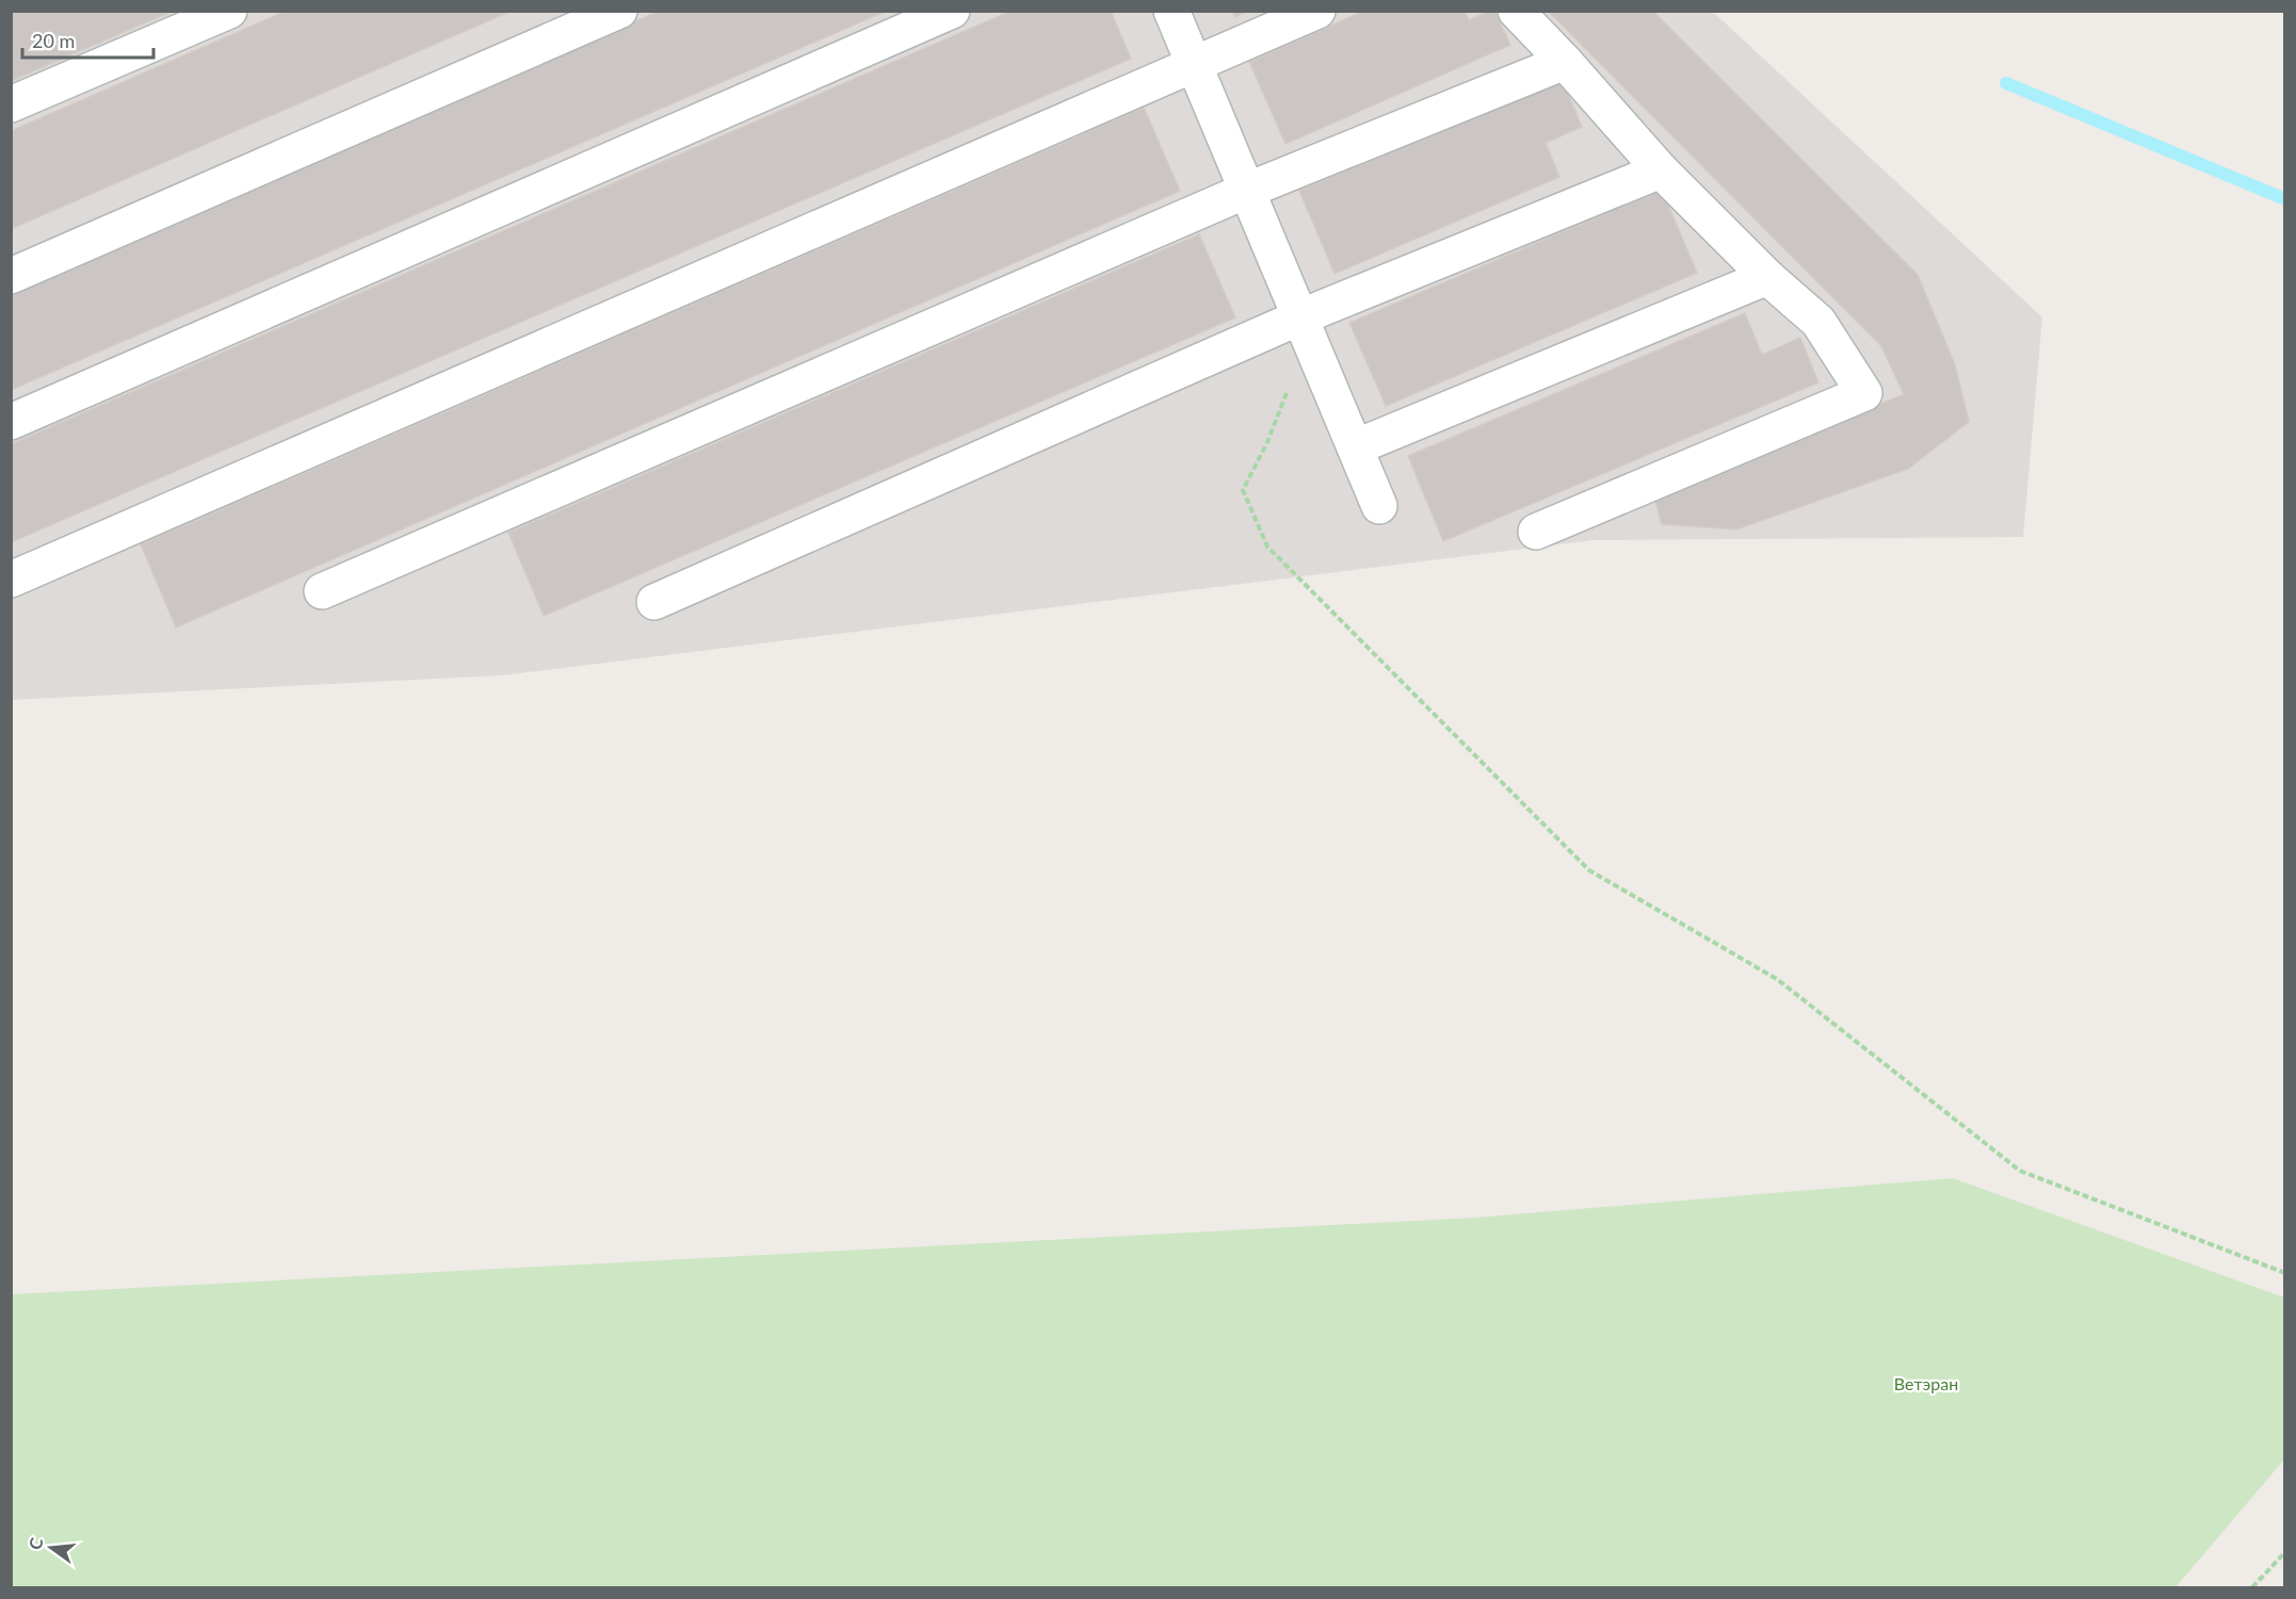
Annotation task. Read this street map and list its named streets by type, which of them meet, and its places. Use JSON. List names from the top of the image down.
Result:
{
  "parks": ["Ветэран"],
  "scale_bar": "20 m",
  "north": "left"
}
